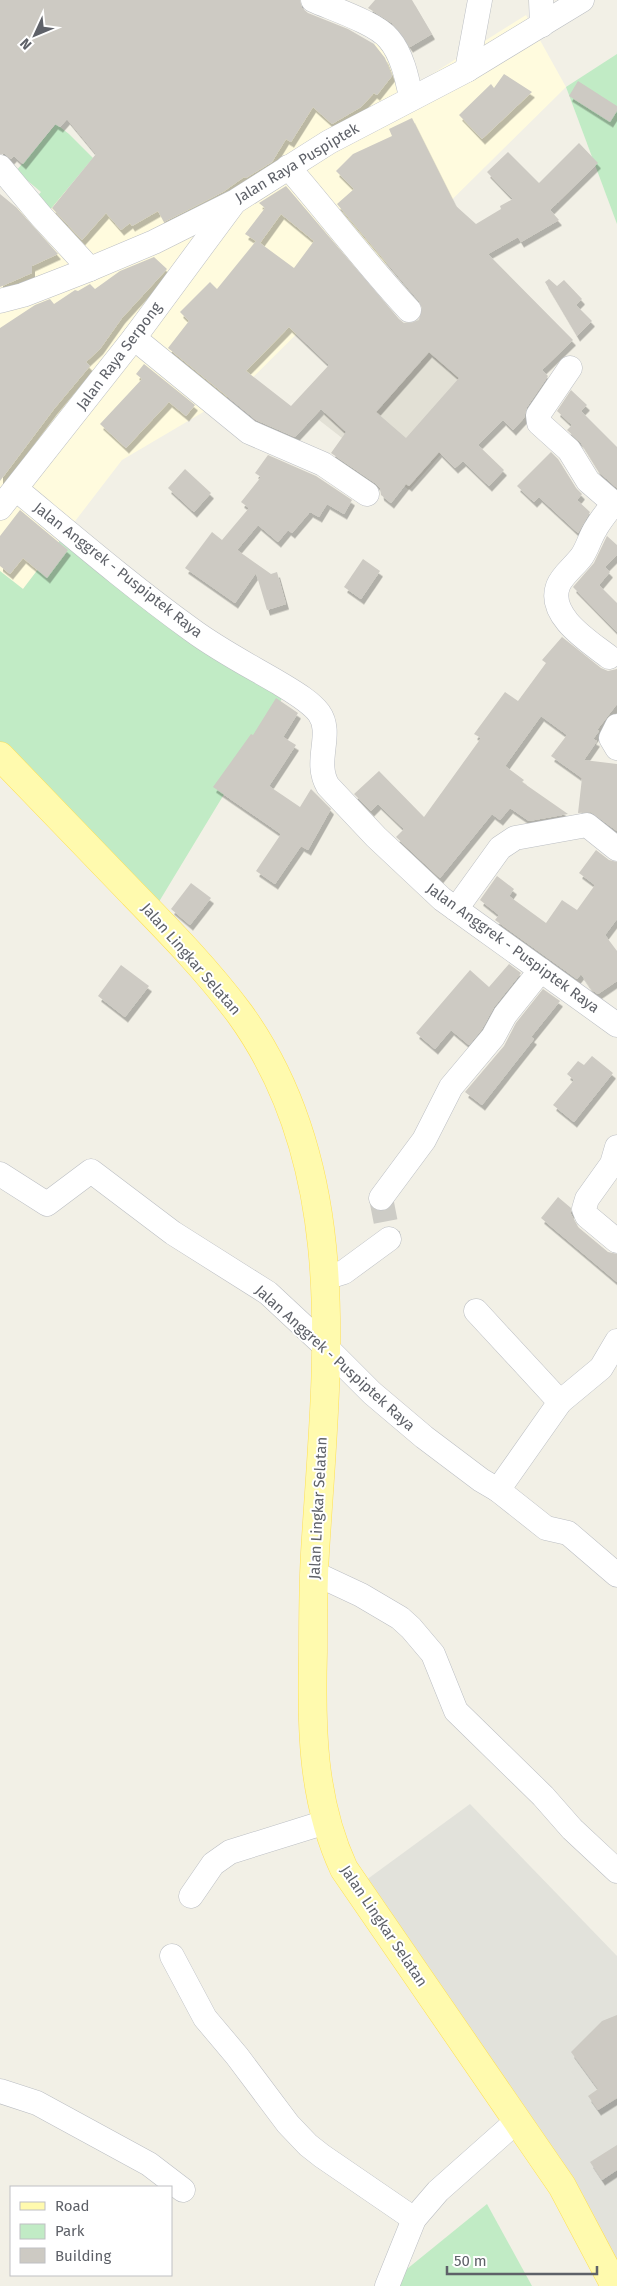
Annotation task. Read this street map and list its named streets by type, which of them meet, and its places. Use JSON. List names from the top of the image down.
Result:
{
  "streets": {
    "main road": ["Jalan Lingkar Selatan"],
    "street": ["Jalan Raya Puspiptek", "Jalan Raya Serpong", "Jalan Anggrek - Puspiptek Raya"]
  },
  "crossings": [
    ["Jalan Raya Puspiptek", "Jalan Raya Serpong"],
    ["Jalan Raya Serpong", "Jalan Anggrek - Puspiptek Raya"],
    ["Jalan Anggrek - Puspiptek Raya", "Jalan Lingkar Selatan"]
  ],
  "legend": ["Road", "Park", "Building"],
  "scale_bar": "50 m",
  "north": "bottom left"
}
